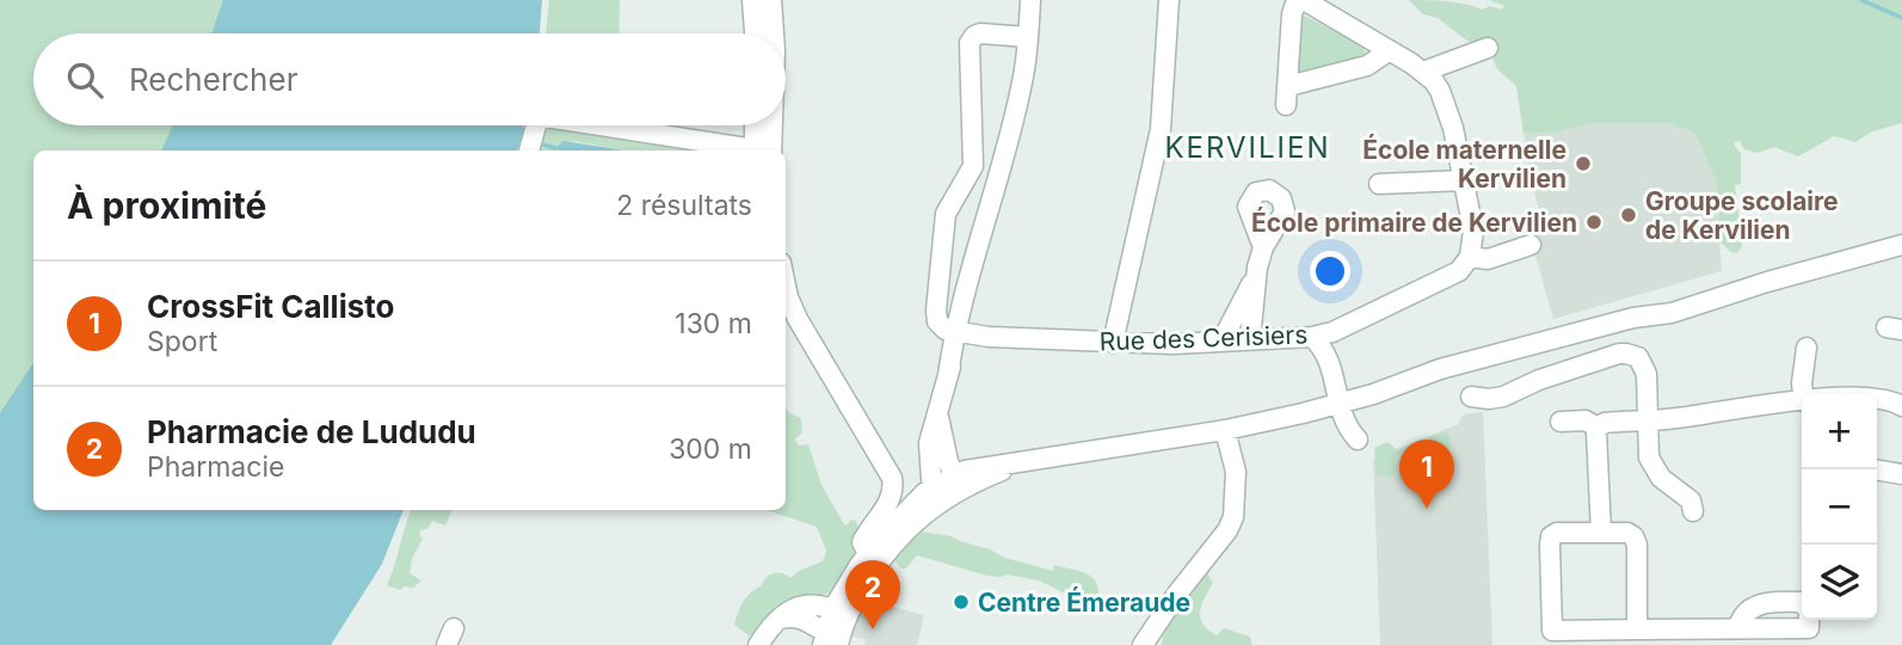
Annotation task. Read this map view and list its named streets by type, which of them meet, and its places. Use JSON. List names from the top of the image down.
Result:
{
  "streets": {
    "street": ["Rue des Cerisiers"]
  },
  "districts": ["KERVILIEN"],
  "places": [
    "École maternelle Kervilien",
    "Groupe scolaire de Kervilien",
    "École primaire de Kervilien",
    "Centre Émeraude"
  ],
  "page": {
    "search": "Rechercher",
    "heading": ["À proximité", "2 résultats"],
    "list": [
      {
        "mark": "1",
        "name": "CrossFit Callisto",
        "note": "Sport",
        "value": "130 m"
      },
      {
        "mark": "2",
        "name": "Pharmacie de Lududu",
        "note": "Pharmacie",
        "value": "300 m"
      }
    ],
    "map_buttons": ["+", "−"],
    "pins": ["1", "2"]
  }
}
